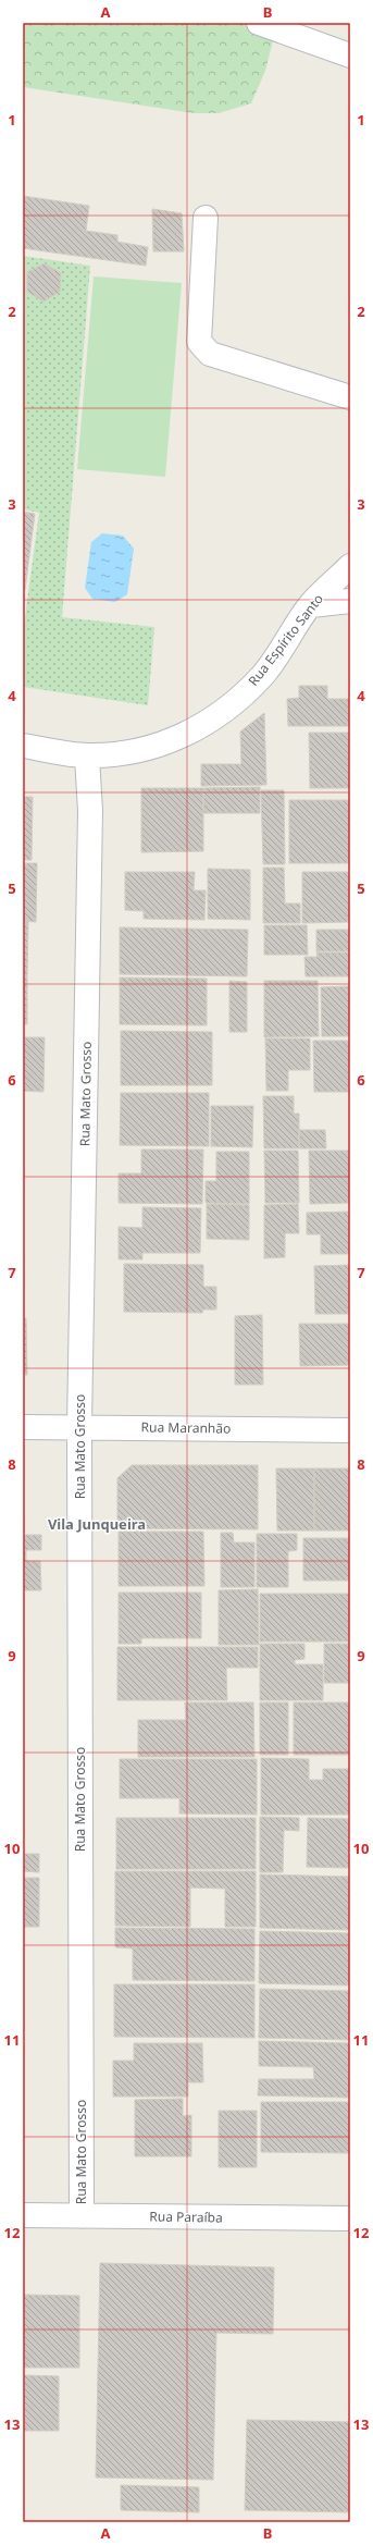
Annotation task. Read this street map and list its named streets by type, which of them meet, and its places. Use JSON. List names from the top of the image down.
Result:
{
  "streets": {
    "street": [
      "Rua Espírito Santo",
      "Rua Mato Grosso",
      "Rua Maranhão",
      "Rua Paraíba"
    ]
  },
  "crossings": [
    ["Rua Espírito Santo", "Rua Mato Grosso"],
    ["Rua Mato Grosso", "Rua Maranhão"],
    ["Rua Mato Grosso", "Rua Paraíba"]
  ],
  "districts": ["Vila Junqueira"],
  "grid": {
    "columns": ["A", "B"],
    "rows": [
      "1",
      "2",
      "3",
      "4",
      "5",
      "6",
      "7",
      "8",
      "9",
      "10",
      "11",
      "12",
      "13"
    ]
  }
}
